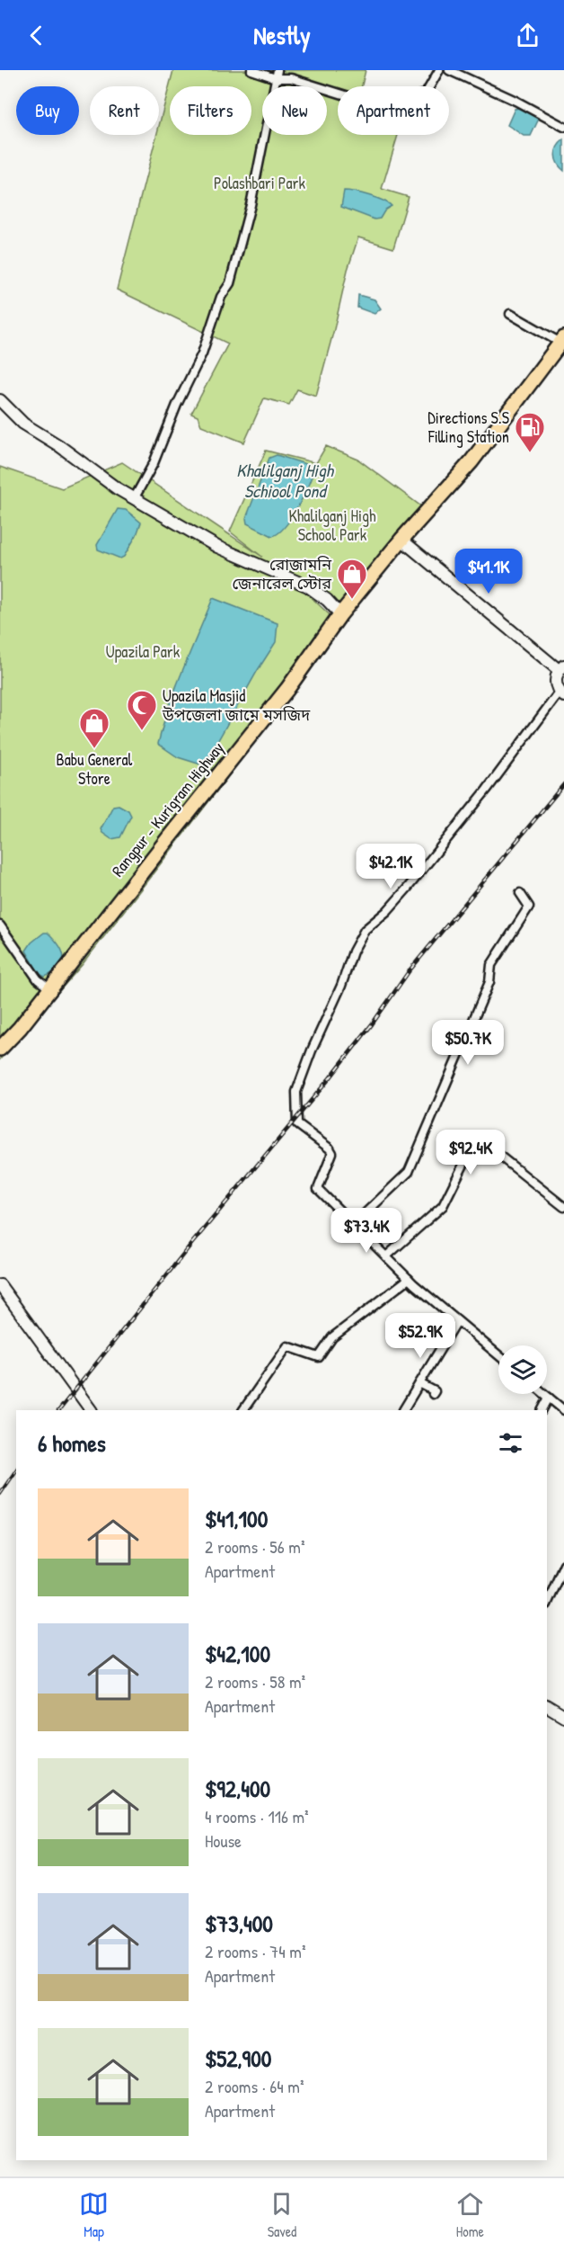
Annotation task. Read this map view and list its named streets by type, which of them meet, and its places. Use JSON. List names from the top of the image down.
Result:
{
  "streets": {
    "highway": ["Rangpur - Kurigram Highway"]
  },
  "water": ["Khalilganj High Schiool Pond"],
  "parks": ["Polashbari Park", "Khalilganj High School Park", "Upazila Park"],
  "places": {
    "fuel station": ["Directions S.S Filling Station"],
    "shop": ["রোজামনি জেনারেল স্টোর", "Babu General Store"],
    "mosque": ["Upazila Masjid উপজেলা জামে মসজিদ"]
  },
  "page": {
    "header": "Nestly",
    "chip": [
      "Buy",
      "Rent",
      "Filters",
      "New",
      "Apartment"
    ],
    "price": [
      "$41.1K",
      "$42.1K",
      "$50.7K",
      "$92.4K",
      "$73.4K",
      "$52.9K"
    ],
    "heading": "6 homes",
    "list": [
      {
        "name": "$41,100",
        "note": "2 rooms · 56 m² · Apartment"
      },
      {
        "name": "$42,100",
        "note": "2 rooms · 58 m² · Apartment"
      },
      {
        "name": "$92,400",
        "note": "4 rooms · 116 m² · House"
      },
      {
        "name": "$73,400",
        "note": "2 rooms · 74 m² · Apartment"
      },
      {
        "name": "$52,900",
        "note": "2 rooms · 64 m² · Apartment"
      }
    ],
    "tabs": ["Map", "Saved", "Home"]
  }
}
